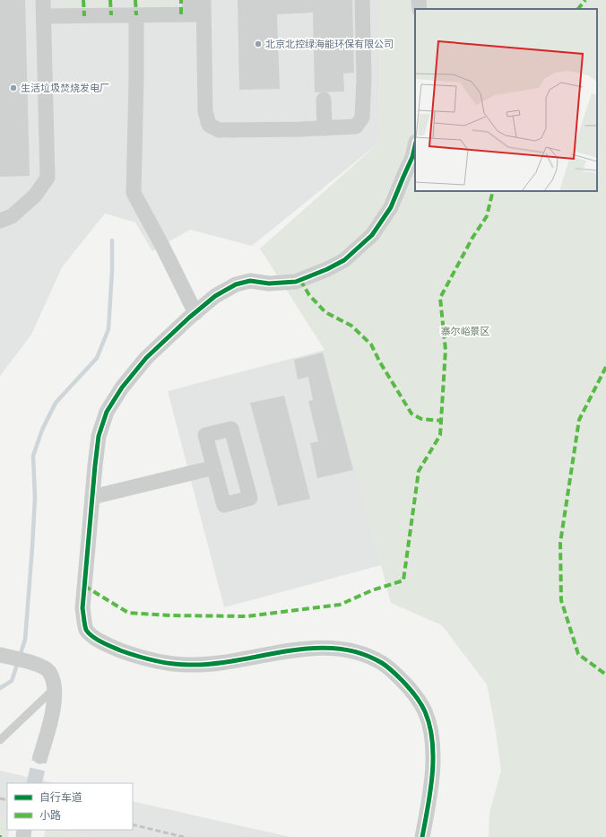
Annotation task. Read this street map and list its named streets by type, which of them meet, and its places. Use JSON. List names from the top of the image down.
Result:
{
  "parks": ["寨尔峪景区"],
  "places": ["北京北控绿海能环保有限公司", "生活垃圾焚烧发电厂"],
  "legend": ["自行车道", "小路"]
}
